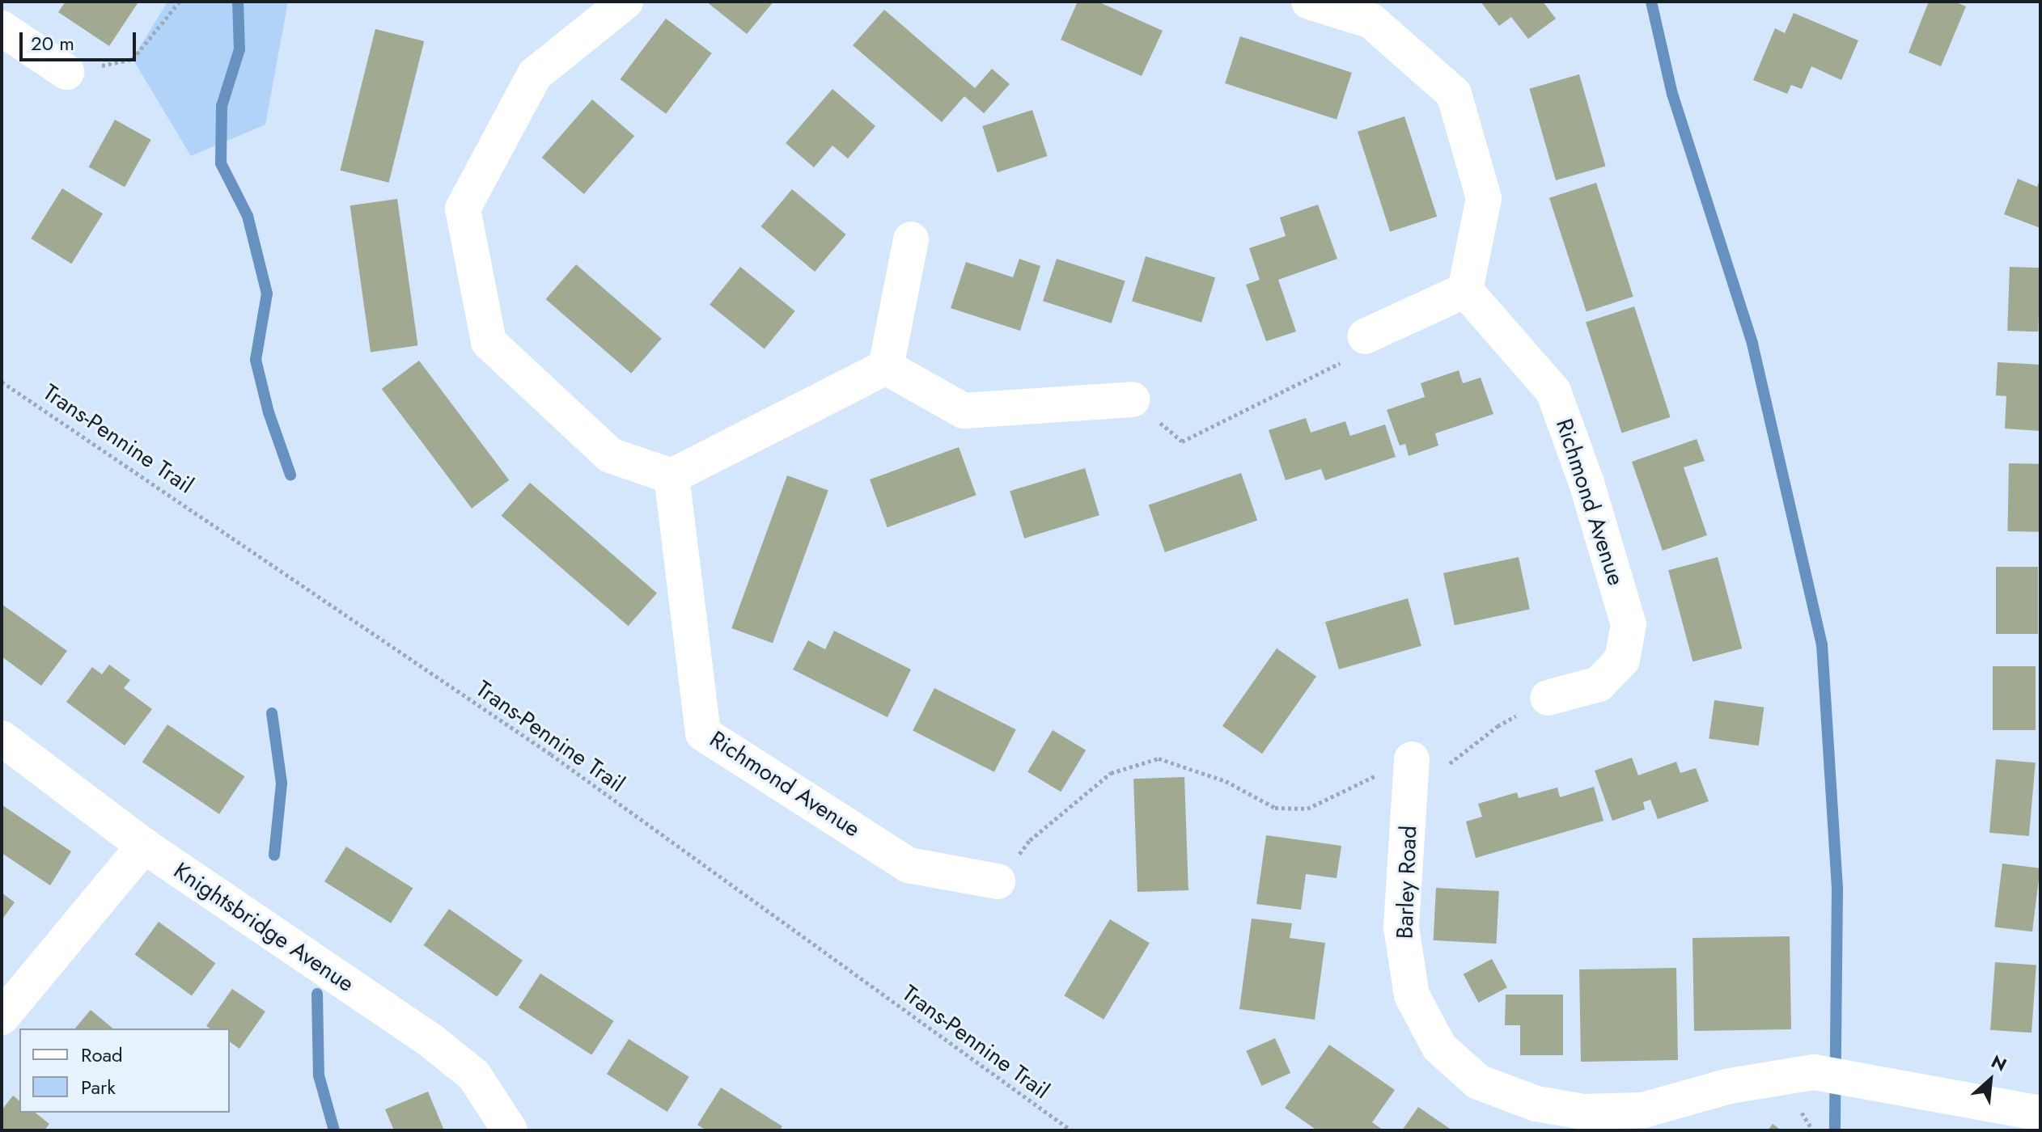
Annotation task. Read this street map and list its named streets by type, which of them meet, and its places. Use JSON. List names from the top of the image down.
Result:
{
  "streets": {
    "street": ["Richmond Avenue", "Barley Road", "Knightsbridge Avenue"],
    "path": ["Trans-Pennine Trail"]
  },
  "legend": ["Road", "Park"],
  "scale_bar": "20 m",
  "north": "top right"
}
